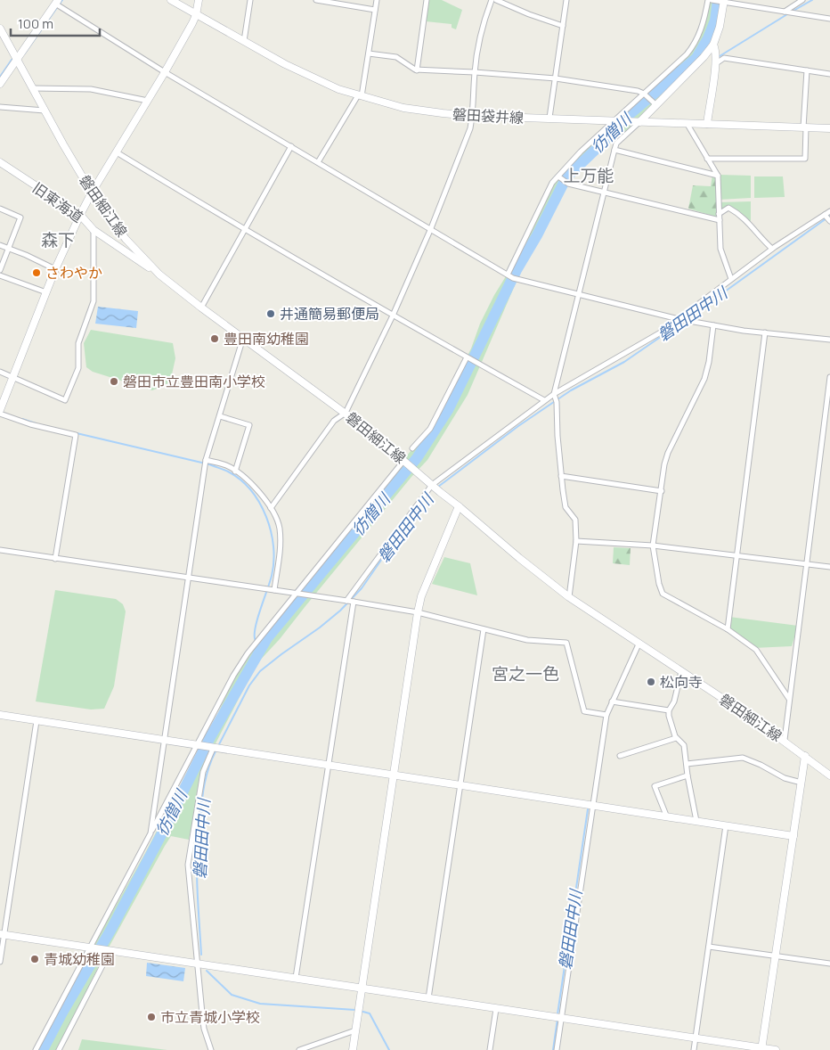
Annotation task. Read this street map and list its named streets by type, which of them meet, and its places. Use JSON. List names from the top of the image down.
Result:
{
  "streets": {
    "street": ["磐田袋井線", "旧東海道", "磐田細江線"]
  },
  "crossings": [
    ["旧東海道", "磐田細江線"]
  ],
  "districts": ["上万能", "森下", "宮之一色"],
  "water": ["彷僧川", "磐田田中川"],
  "places": [
    "さわやか",
    "井通簡易郵便局",
    "豊田南幼稚園",
    "磐田市立豊田南小学校",
    "松向寺",
    "青城幼稚園",
    "市立青城小学校"
  ],
  "scale_bar": "100 m"
}
